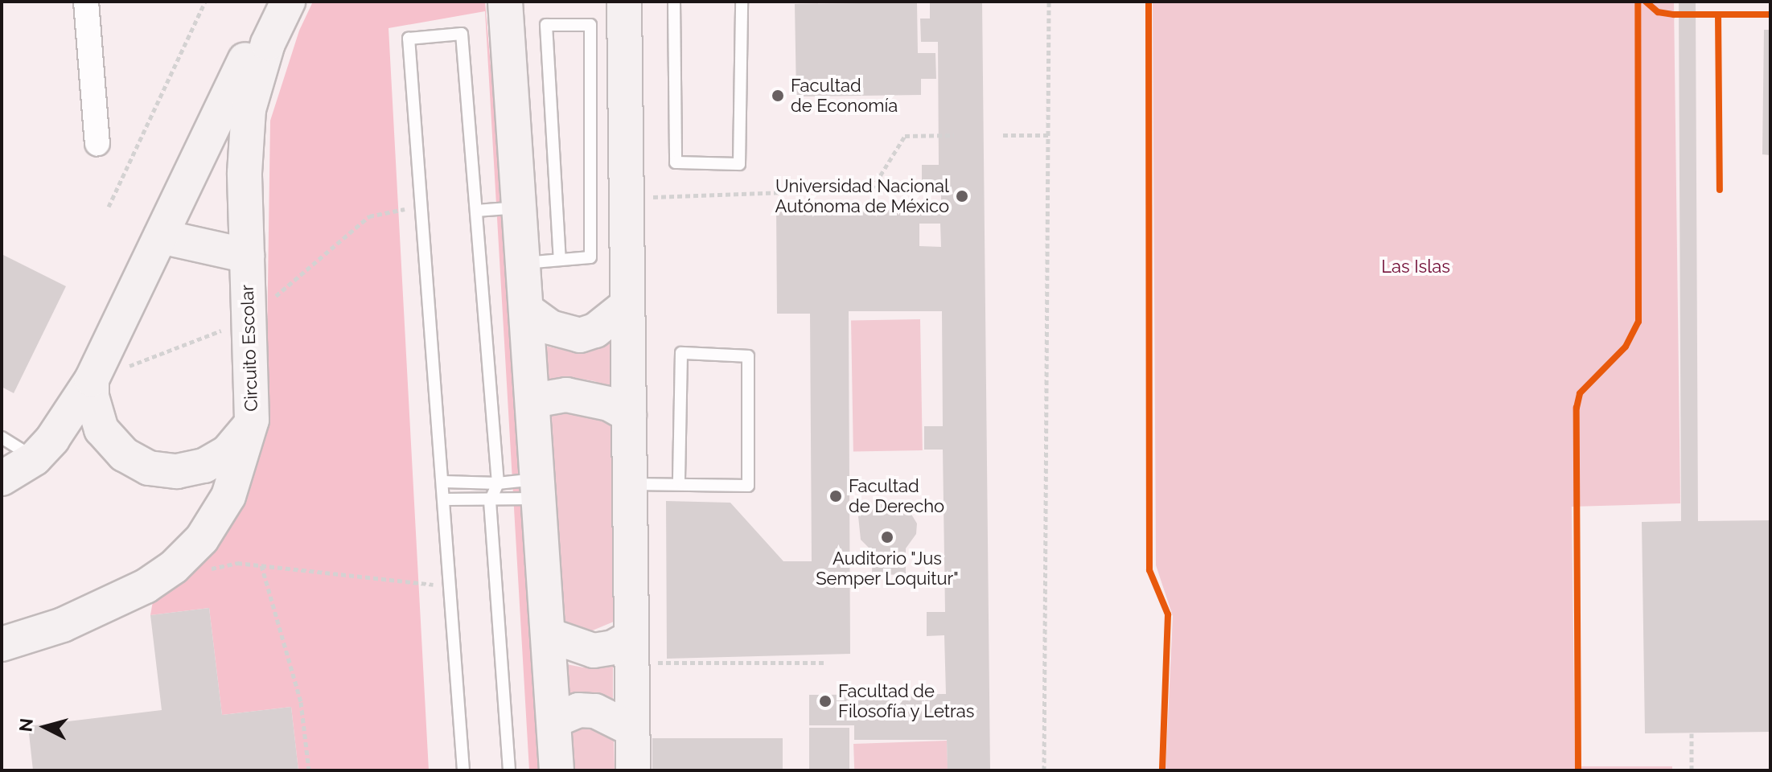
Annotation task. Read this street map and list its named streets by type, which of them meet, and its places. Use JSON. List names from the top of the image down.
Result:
{
  "streets": {
    "street": ["Circuito Escolar"]
  },
  "parks": ["Las Islas"],
  "places": [
    "Facultad de Economía",
    "Universidad Nacional Autónoma de México",
    "Facultad de Derecho",
    "Auditorio \"Jus Semper Loquitur\"",
    "Facultad de Filosofía y Letras"
  ],
  "north": "left"
}
